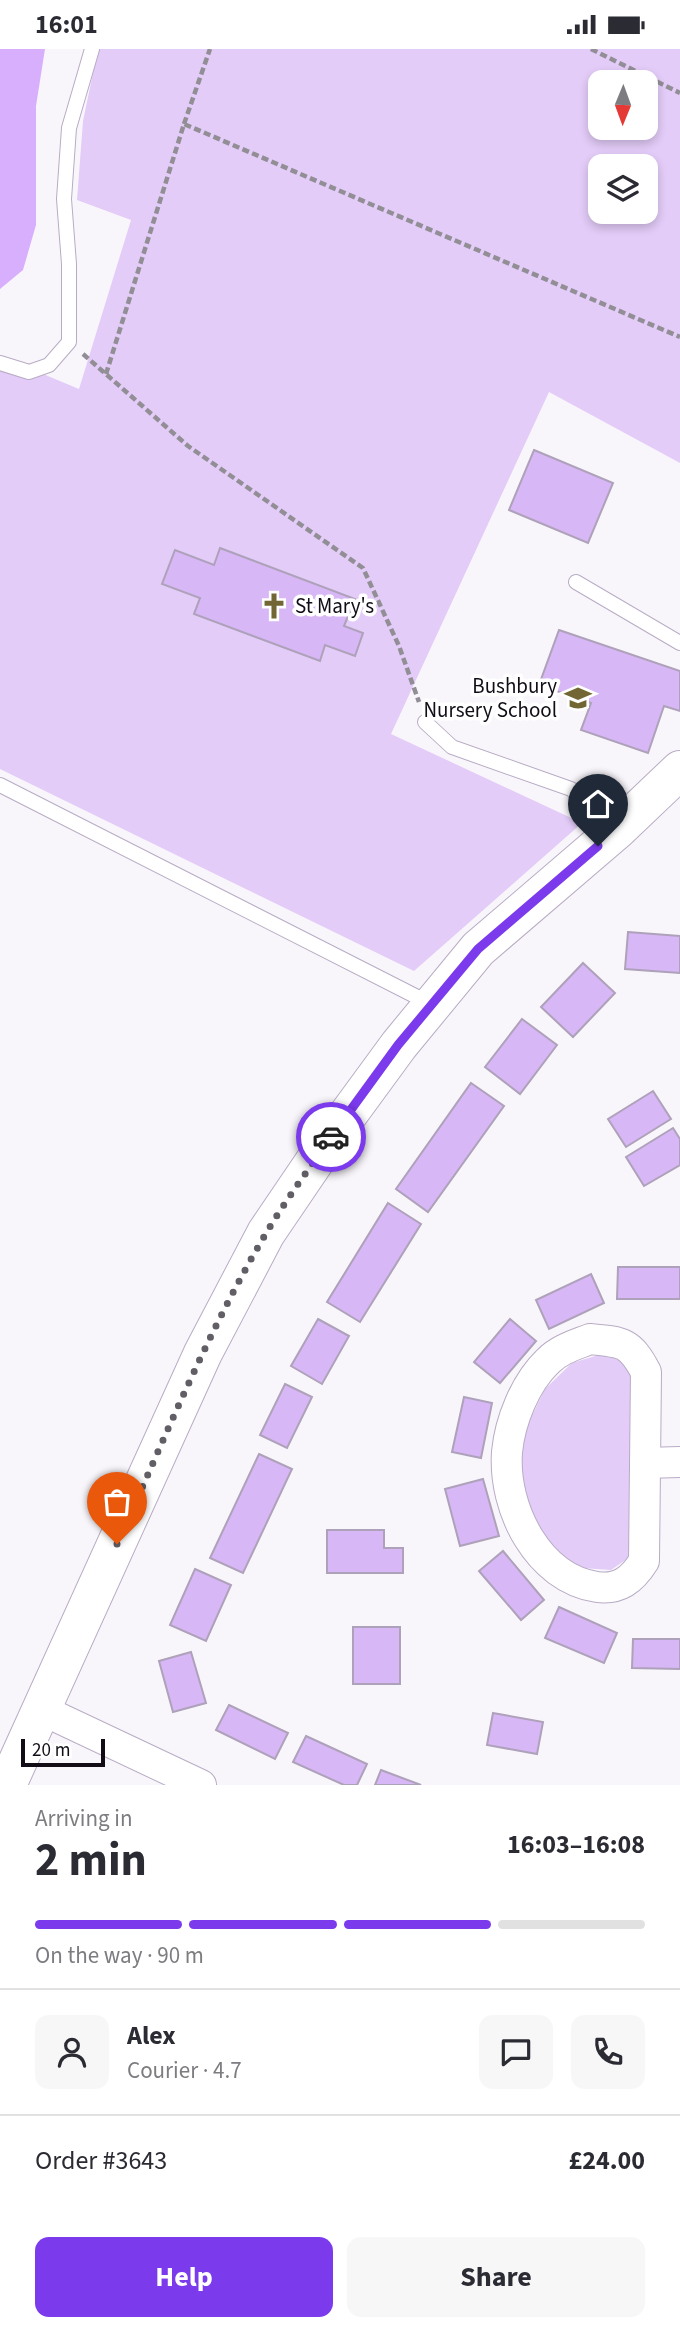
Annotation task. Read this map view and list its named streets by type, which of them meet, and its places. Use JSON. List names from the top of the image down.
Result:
{
  "places": {
    "church": ["St Mary's"],
    "school or university": ["Bushbury Nursery School"]
  },
  "scale_bar": "20 m",
  "north": "bottom",
  "page": {
    "status": "16:01",
    "scale": "20 m",
    "heading": ["2 min", "Arriving in", "16:03–16:08"],
    "panel": [
      "Alex",
      "Courier · 4.7",
      "Order #3643",
      "£24.00"
    ],
    "bar": "On the way · 90 m",
    "buttons": ["Help", "Share"]
  }
}
